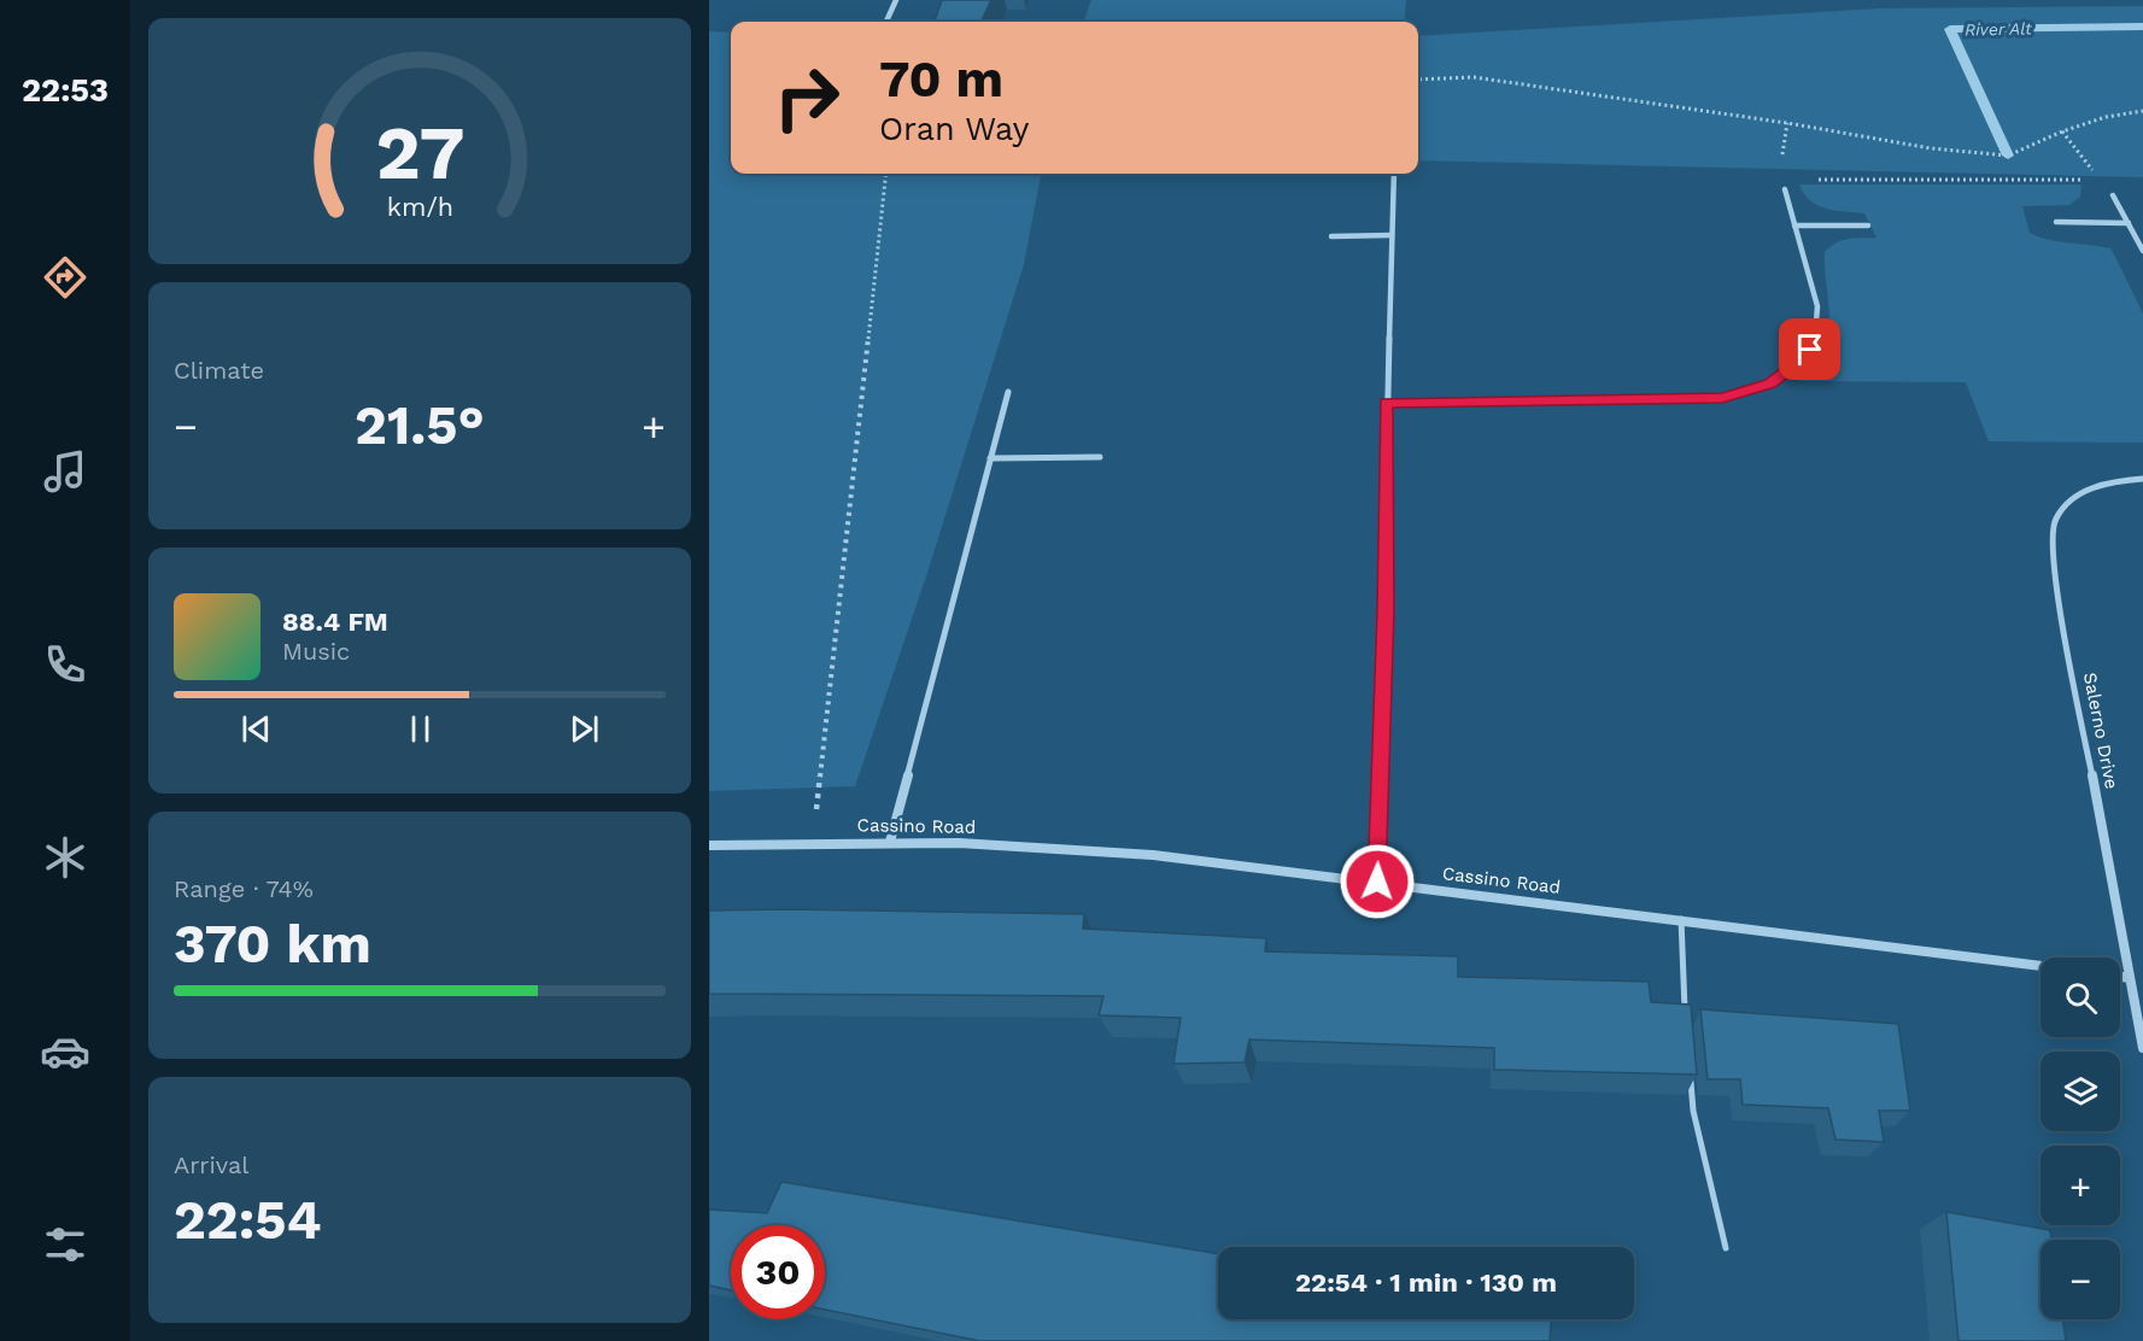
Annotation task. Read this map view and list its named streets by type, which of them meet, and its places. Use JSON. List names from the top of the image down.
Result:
{
  "streets": {
    "street": ["Salerno Drive", "Cassino Road"]
  },
  "water": ["River Alt"],
  "page": {
    "tabs": "22:53",
    "turn": ["70 m", "Oran Way"],
    "tile": [
      "Climate",
      ["Range · 74%", "370 km"],
      ["Arrival", "22:54"]
    ],
    "heat": ["−", "21.5°", "+"],
    "song": ["88.4 FM", "Music"],
    "map_buttons": ["+", "−"],
    "limit": "30",
    "trip": "22:54 · 1 min · 130 m",
    "gauge": ["27", "km/h"]
  }
}
